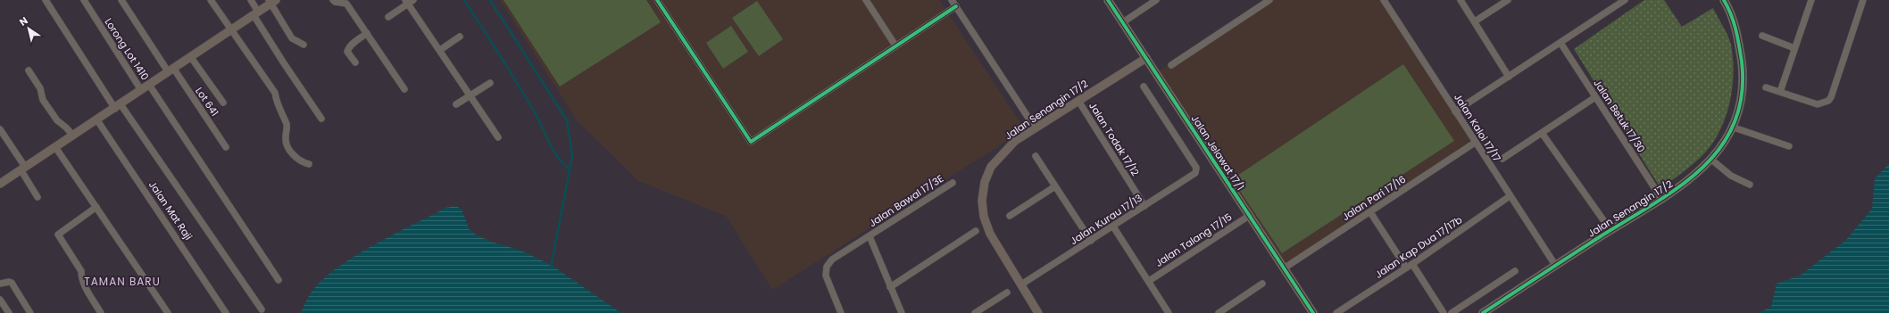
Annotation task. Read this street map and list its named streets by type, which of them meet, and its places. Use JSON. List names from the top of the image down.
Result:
{
  "streets": {
    "street": [
      "Lorong Lot 1410",
      "Lot 641",
      "Jalan Senangin 17/2",
      "Jalan Betuk 17/30",
      "Jalan Kaloi 17/17",
      "Jalan Todak 17/12",
      "Jalan Jelawat 17/1",
      "Jalan Pari 17/16",
      "Jalan Bawal 17/3E",
      "Jalan Mat Raji",
      "Jalan Kurau 17/13",
      "Jalan Talang 17/15",
      "Jalan Kap Dua 17/17b"
    ]
  },
  "crossings": [
    ["Jalan Senangin 17/2", "Jalan Betuk 17/30"],
    ["Jalan Senangin 17/2", "Jalan Kaloi 17/17"],
    ["Jalan Senangin 17/2", "Jalan Todak 17/12"],
    ["Jalan Senangin 17/2", "Jalan Jelawat 17/1"],
    ["Jalan Senangin 17/2", "Jalan Kurau 17/13"],
    ["Jalan Kaloi 17/17", "Jalan Pari 17/16"],
    ["Jalan Kaloi 17/17", "Jalan Kap Dua 17/17b"],
    ["Jalan Todak 17/12", "Jalan Kurau 17/13"],
    ["Jalan Jelawat 17/1", "Jalan Pari 17/16"],
    ["Jalan Jelawat 17/1", "Jalan Talang 17/15"]
  ],
  "districts": ["TAMAN BARU"],
  "north": "top left"
}
